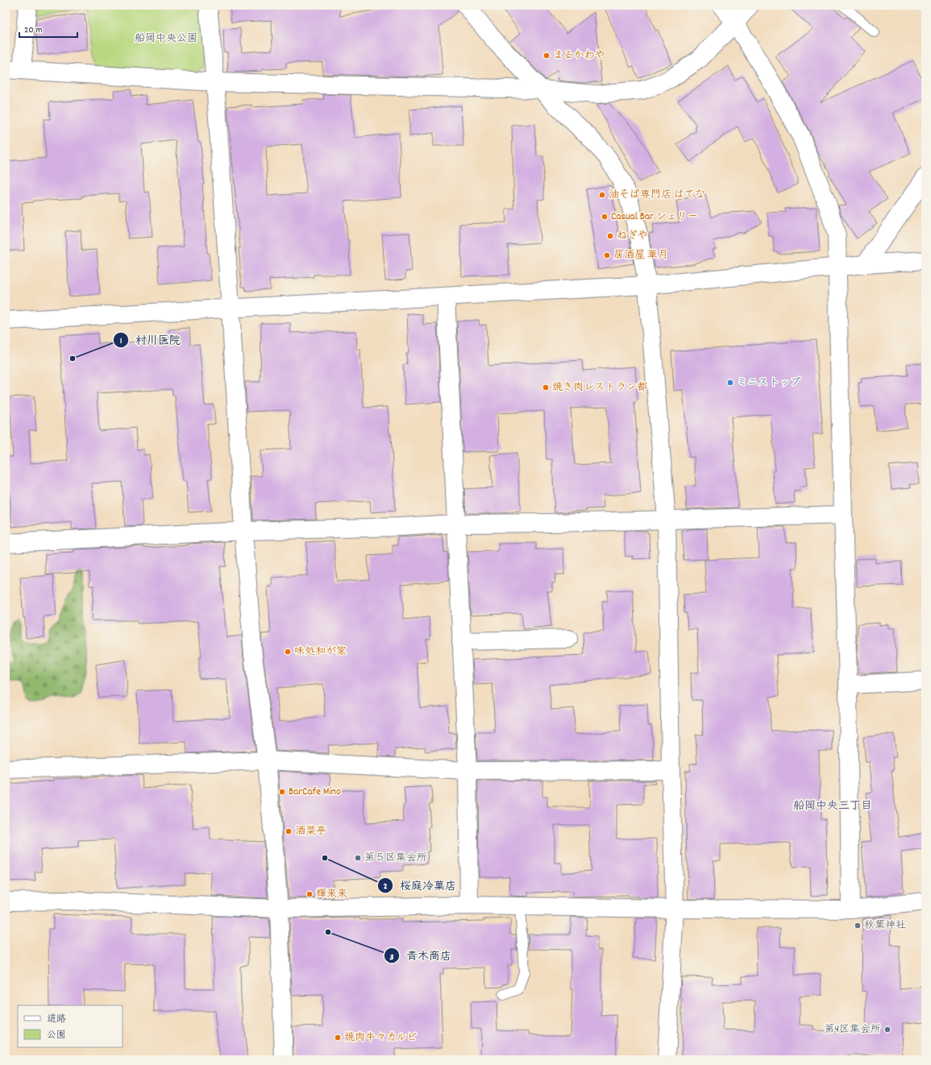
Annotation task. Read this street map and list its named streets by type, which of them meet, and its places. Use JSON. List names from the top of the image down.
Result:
{
  "districts": ["船岡中央三丁目"],
  "parks": ["船岡中央公園"],
  "places": [
    "まるかわや",
    "油そば専門店 はてな",
    "Casual Bar シェリー",
    "ねぎや",
    "居酒屋 華月",
    "村川医院",
    "ミニストップ",
    "焼き肉レストラン都",
    "味処和が家",
    "BarCafe Mino",
    "酒菜亭",
    "桜庭冷菓店",
    "第５区集会所",
    "輝来来",
    "秋葉神社",
    "青木商店",
    "第4区集会所",
    "焼肉牛々カルビ"
  ],
  "legend": ["道路", "公園"],
  "scale_bar": "20 m"
}
